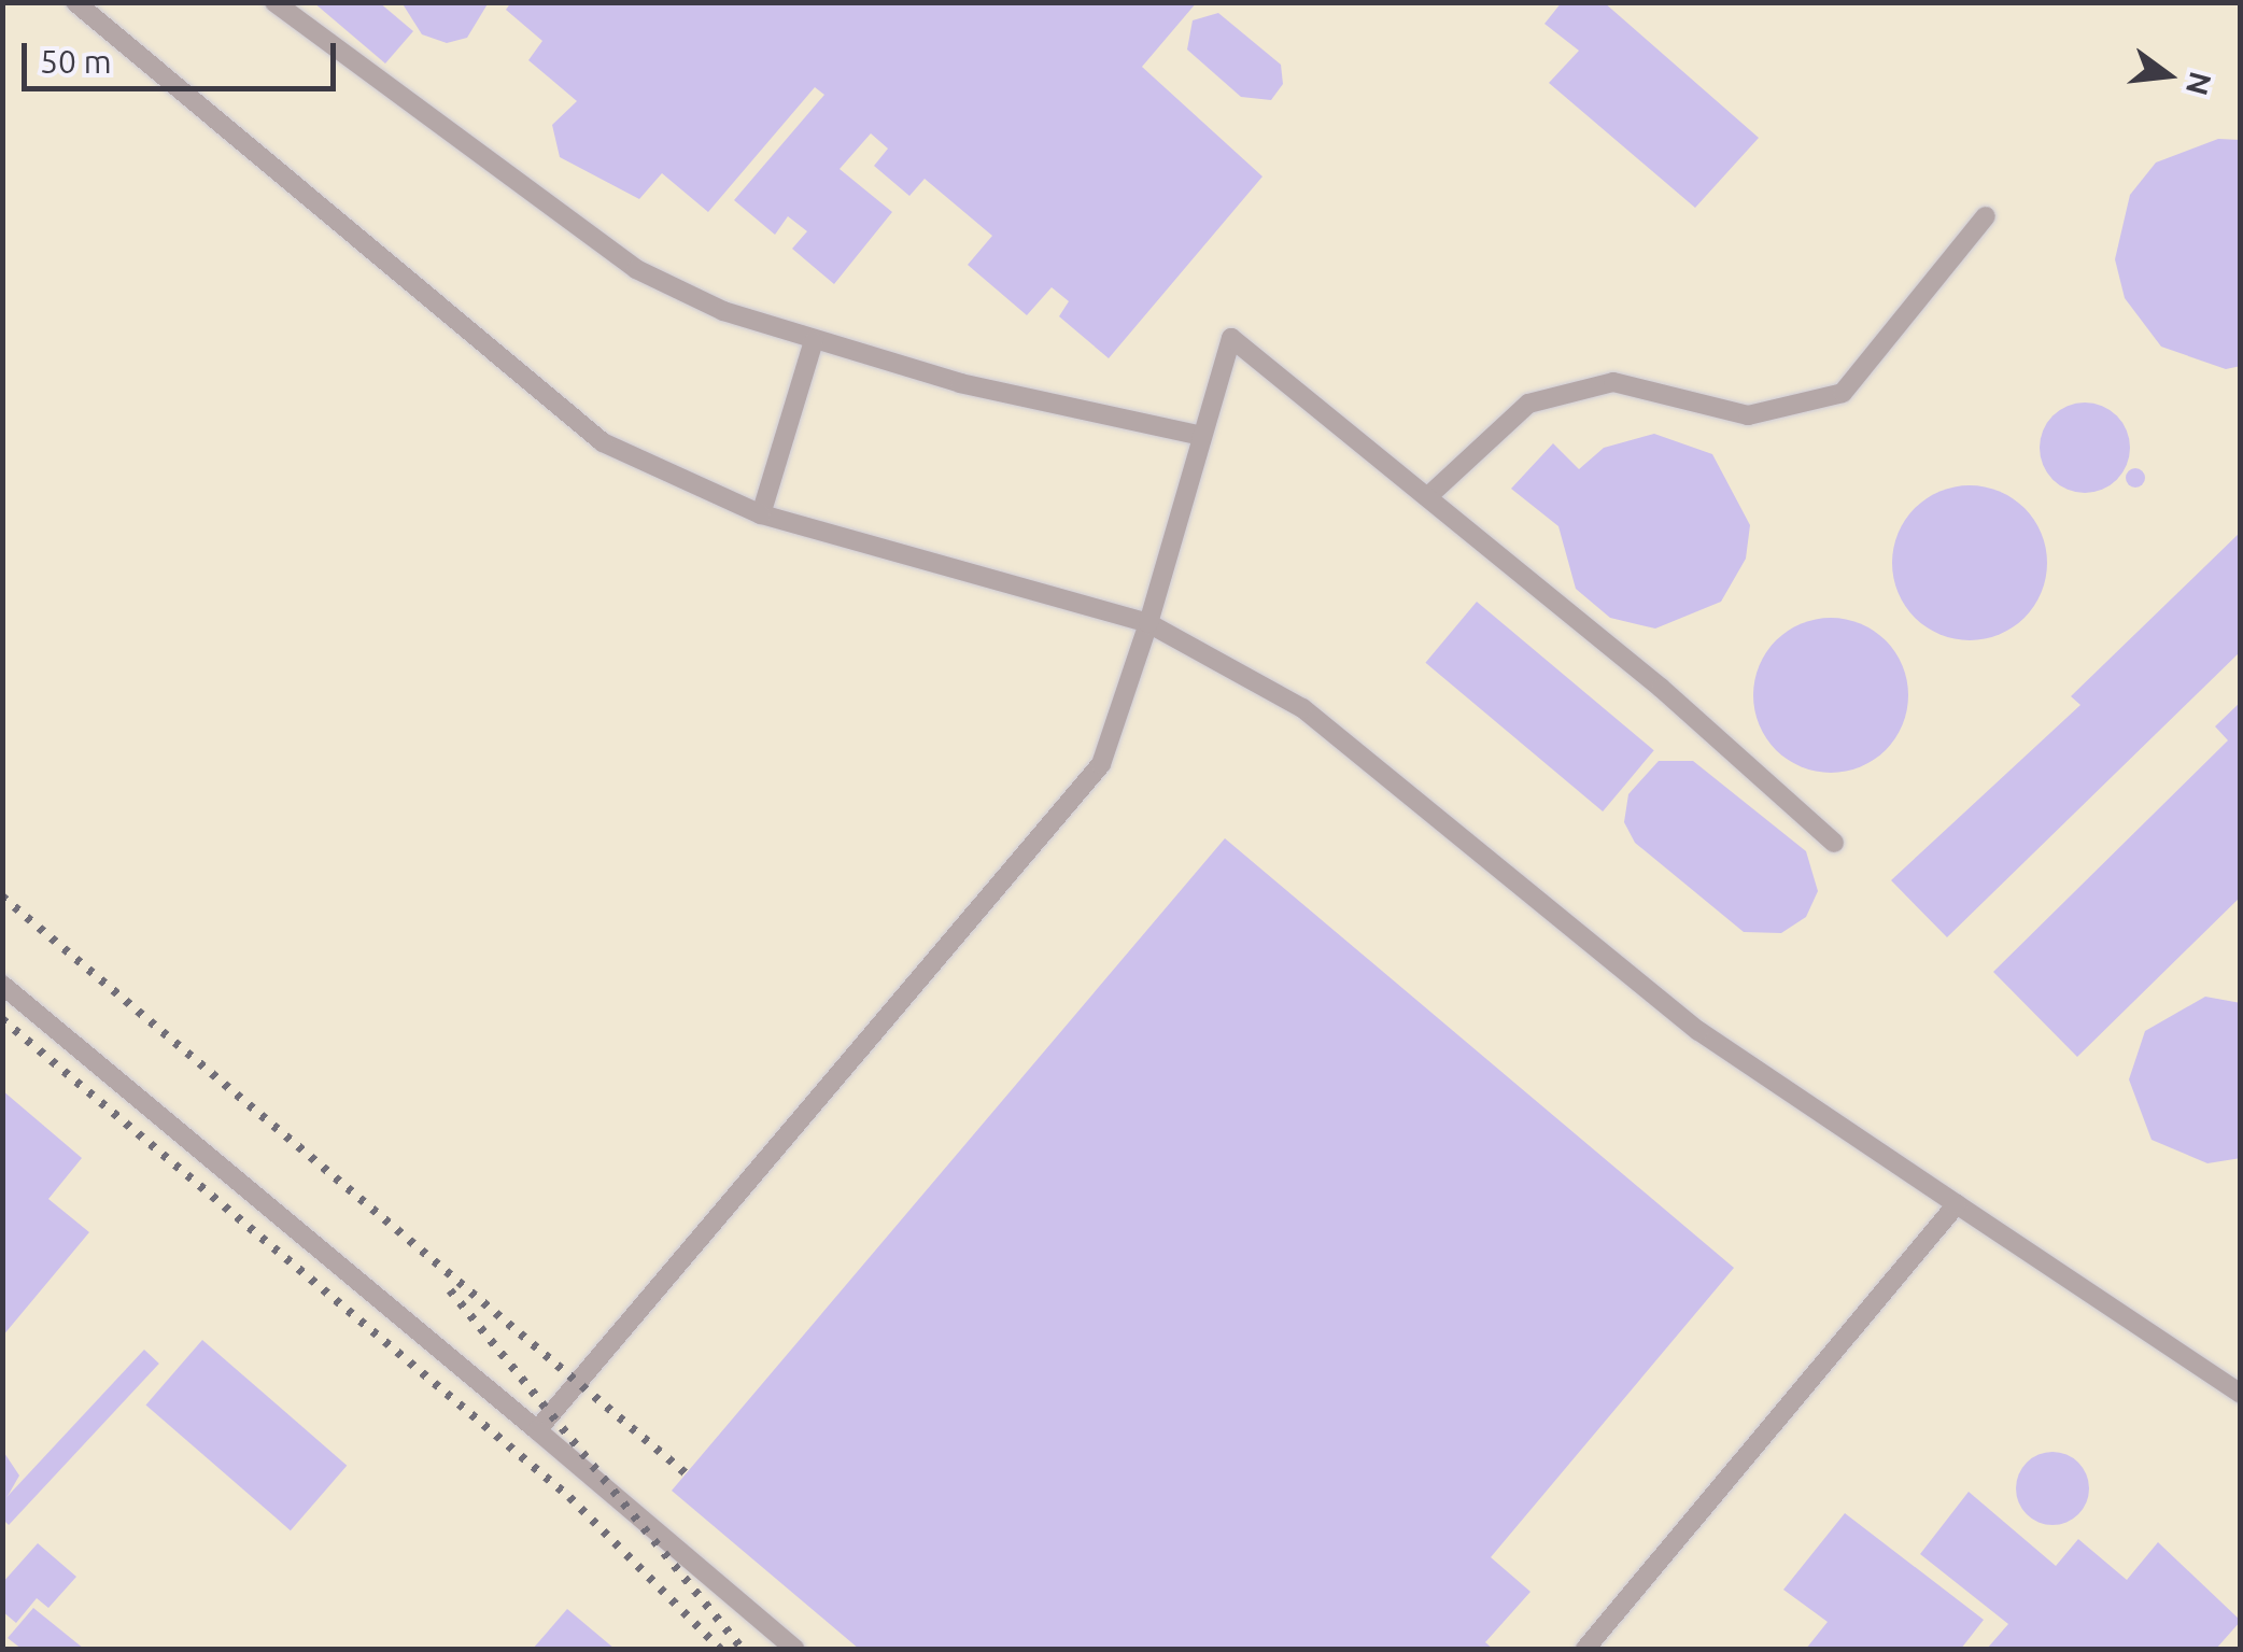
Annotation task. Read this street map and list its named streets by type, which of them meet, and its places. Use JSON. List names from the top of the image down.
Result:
{
  "scale_bar": "50 m",
  "north": "right"
}
